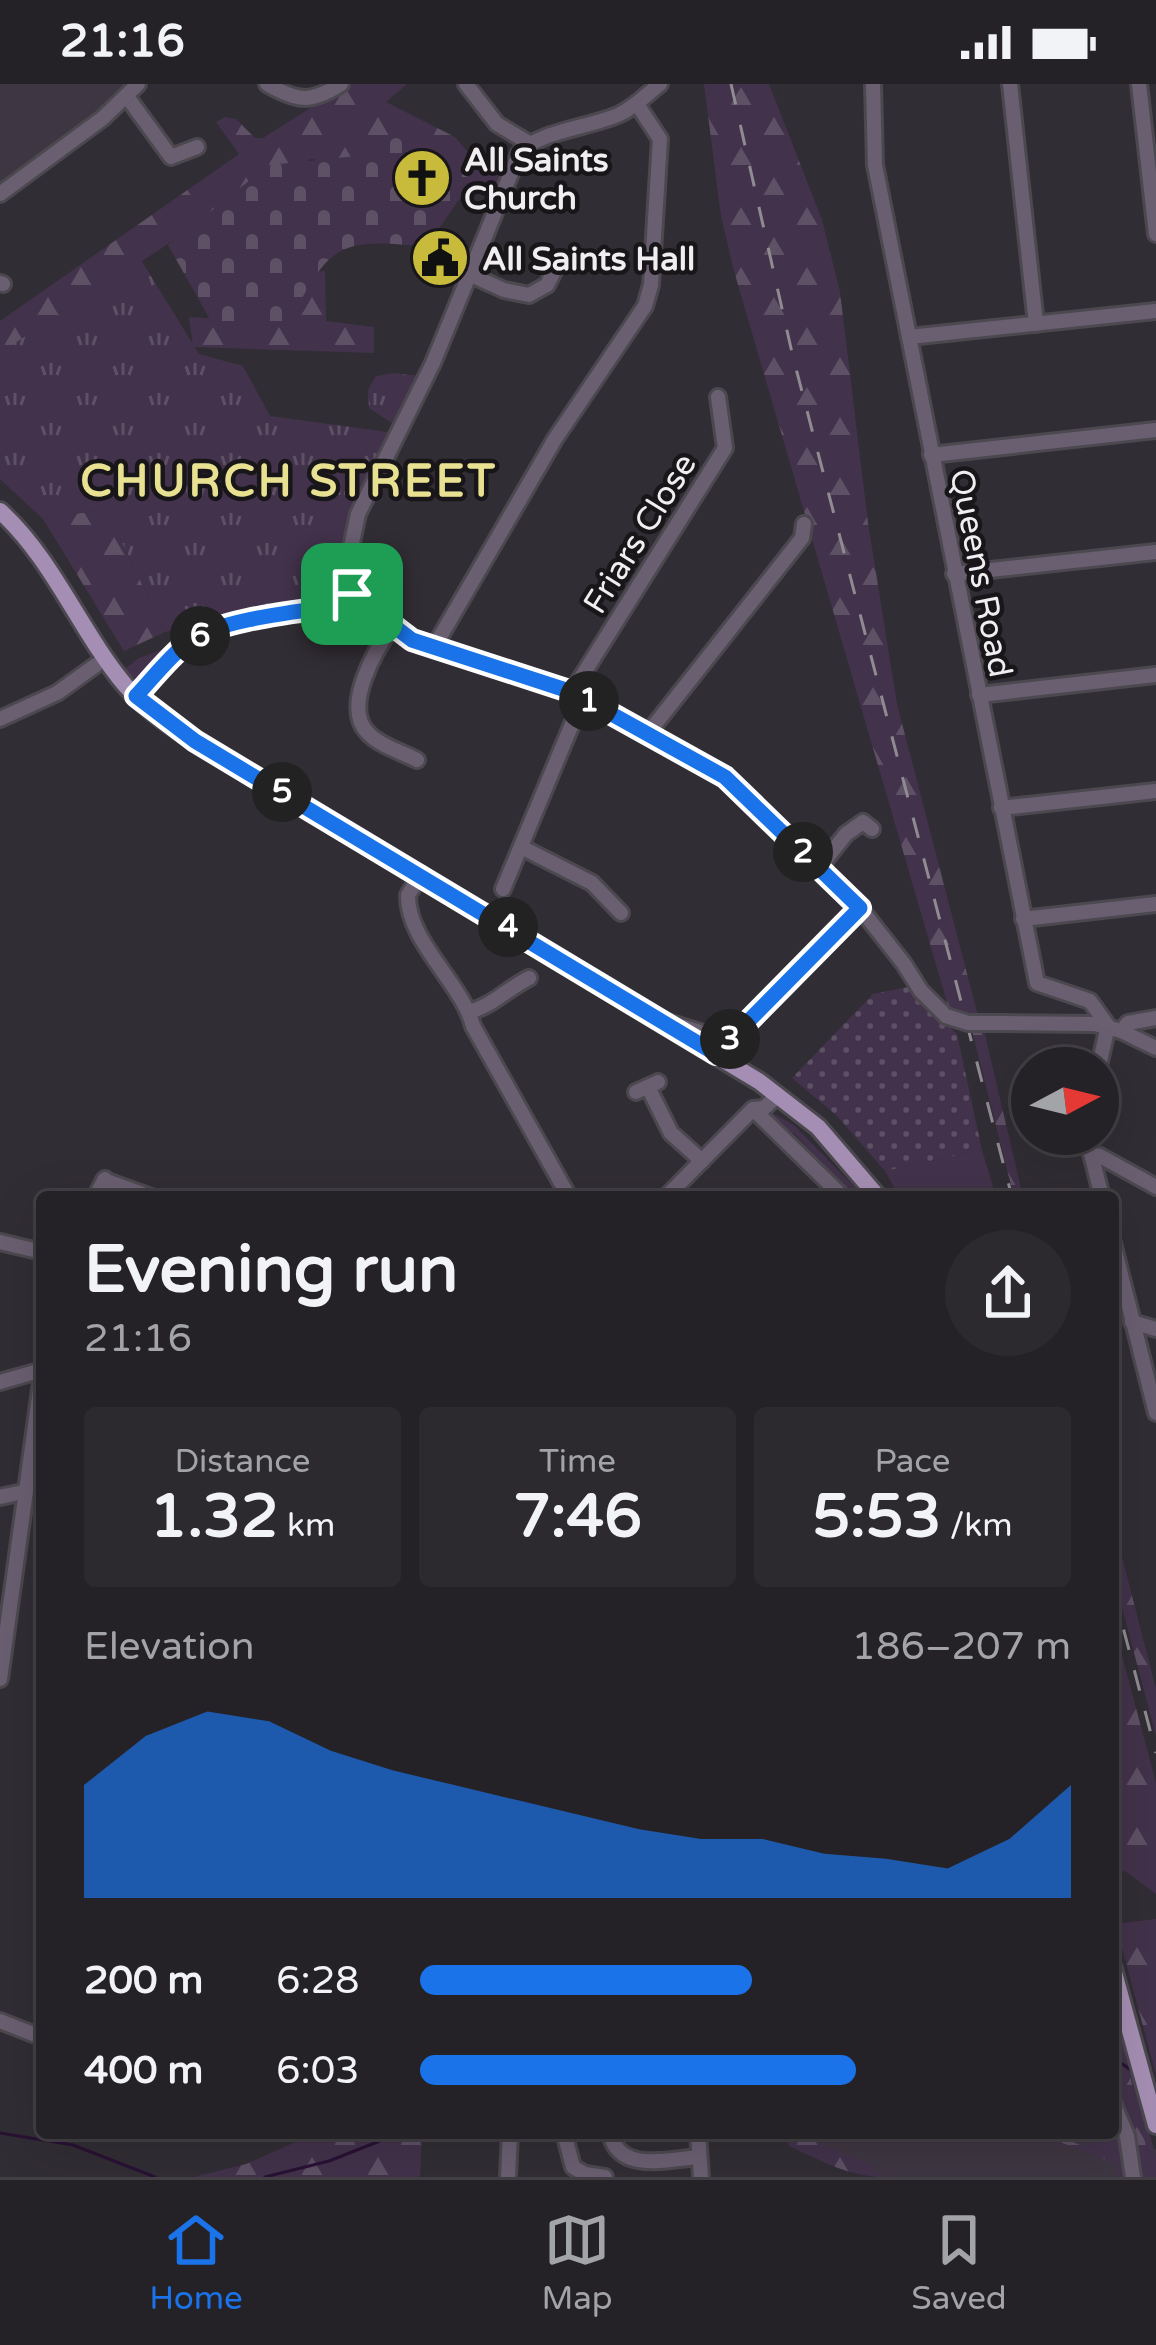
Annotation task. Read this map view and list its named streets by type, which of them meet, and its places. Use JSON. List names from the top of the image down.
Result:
{
  "streets": {
    "street": ["Friars Close", "Queens Road"]
  },
  "districts": ["CHURCH STREET"],
  "places": {
    "church": ["All Saints Church"],
    "public building": ["All Saints Hall"]
  },
  "north": "right",
  "page": {
    "status": "21:16",
    "pins": [
      "6",
      "1",
      "5",
      "2",
      "4",
      "3"
    ],
    "heading": ["Evening run", "21:16"],
    "stats": [
      ["Distance", "1.32 km"],
      ["Time", "7:46"],
      ["Pace", "5:53 /km"]
    ],
    "chart": ["Elevation", "186–207 m"],
    "list": [
      {
        "name": "200 m",
        "note": "6:28"
      },
      {
        "name": "400 m",
        "note": "6:03"
      }
    ],
    "tabs": ["Home", "Map", "Saved"]
  }
}
